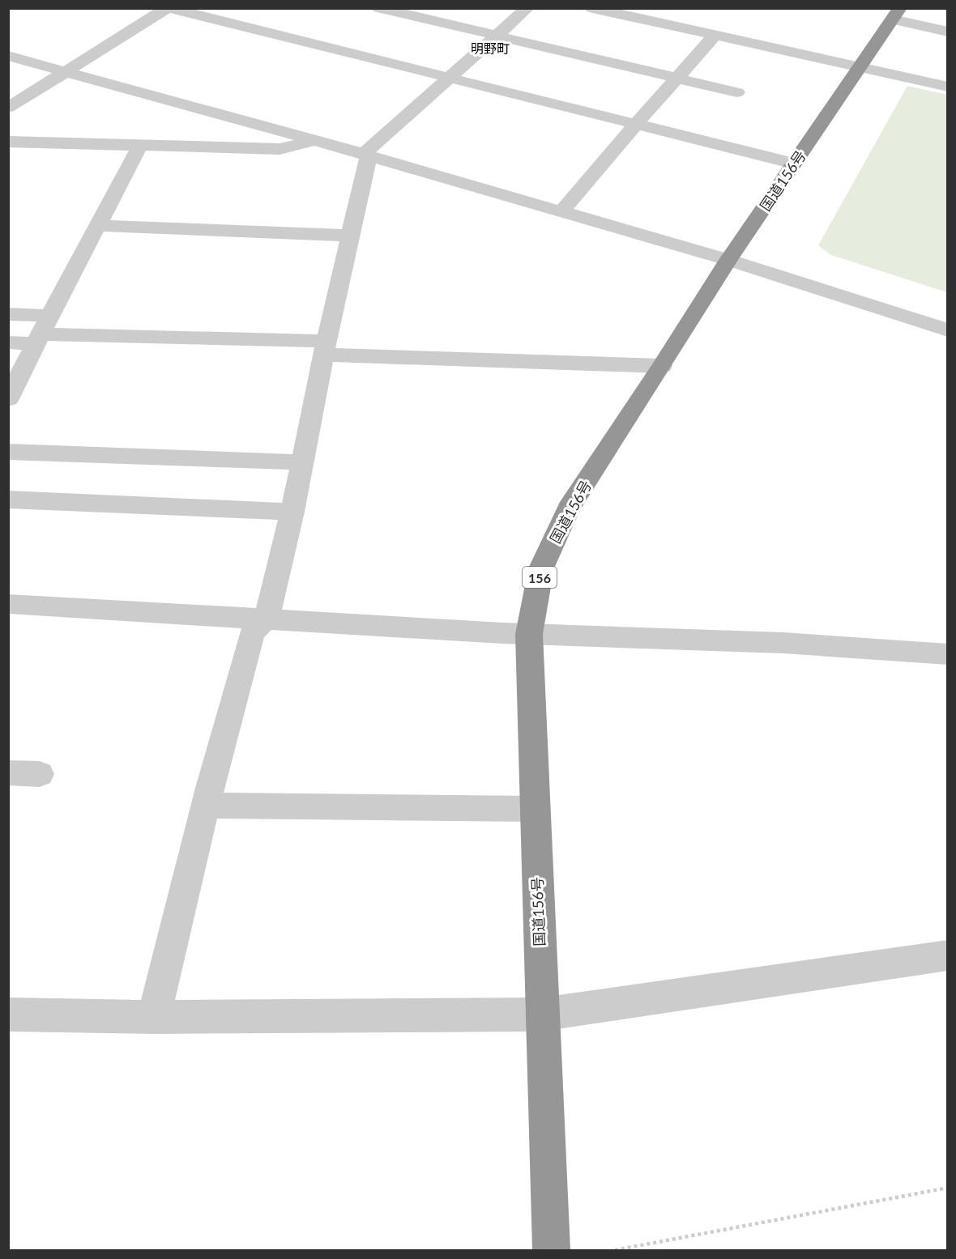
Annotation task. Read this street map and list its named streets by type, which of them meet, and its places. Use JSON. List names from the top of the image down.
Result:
{
  "streets": {
    "highway": ["国道156号", "156"]
  },
  "districts": ["明野町"]
}
